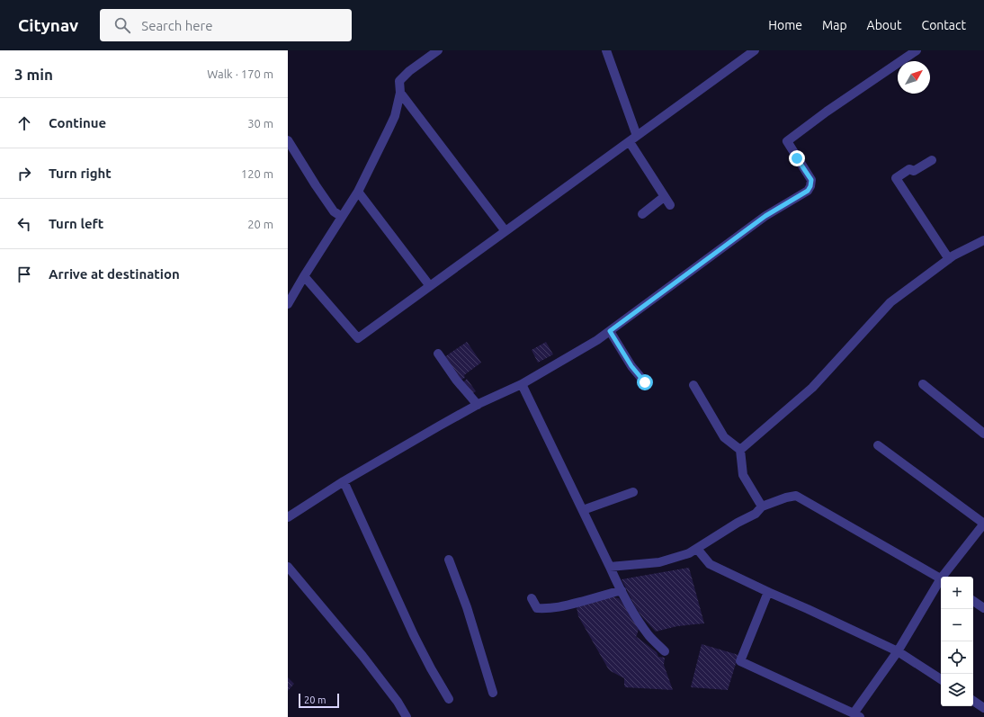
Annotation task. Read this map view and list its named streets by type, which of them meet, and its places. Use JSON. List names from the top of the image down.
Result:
{
  "scale_bar": "20 m",
  "north": "top right",
  "page": {
    "header": "Citynav",
    "search": "Search here",
    "nav": [
      "Home",
      "Map",
      "About",
      "Contact"
    ],
    "heading": ["3 min", "Walk · 170 m"],
    "list": [
      ["Continue", "30 m"],
      ["Turn right", "120 m"],
      ["Turn left", "20 m"],
      "Arrive at destination"
    ],
    "map_buttons": ["+", "−"],
    "scale": "20 m"
  }
}
